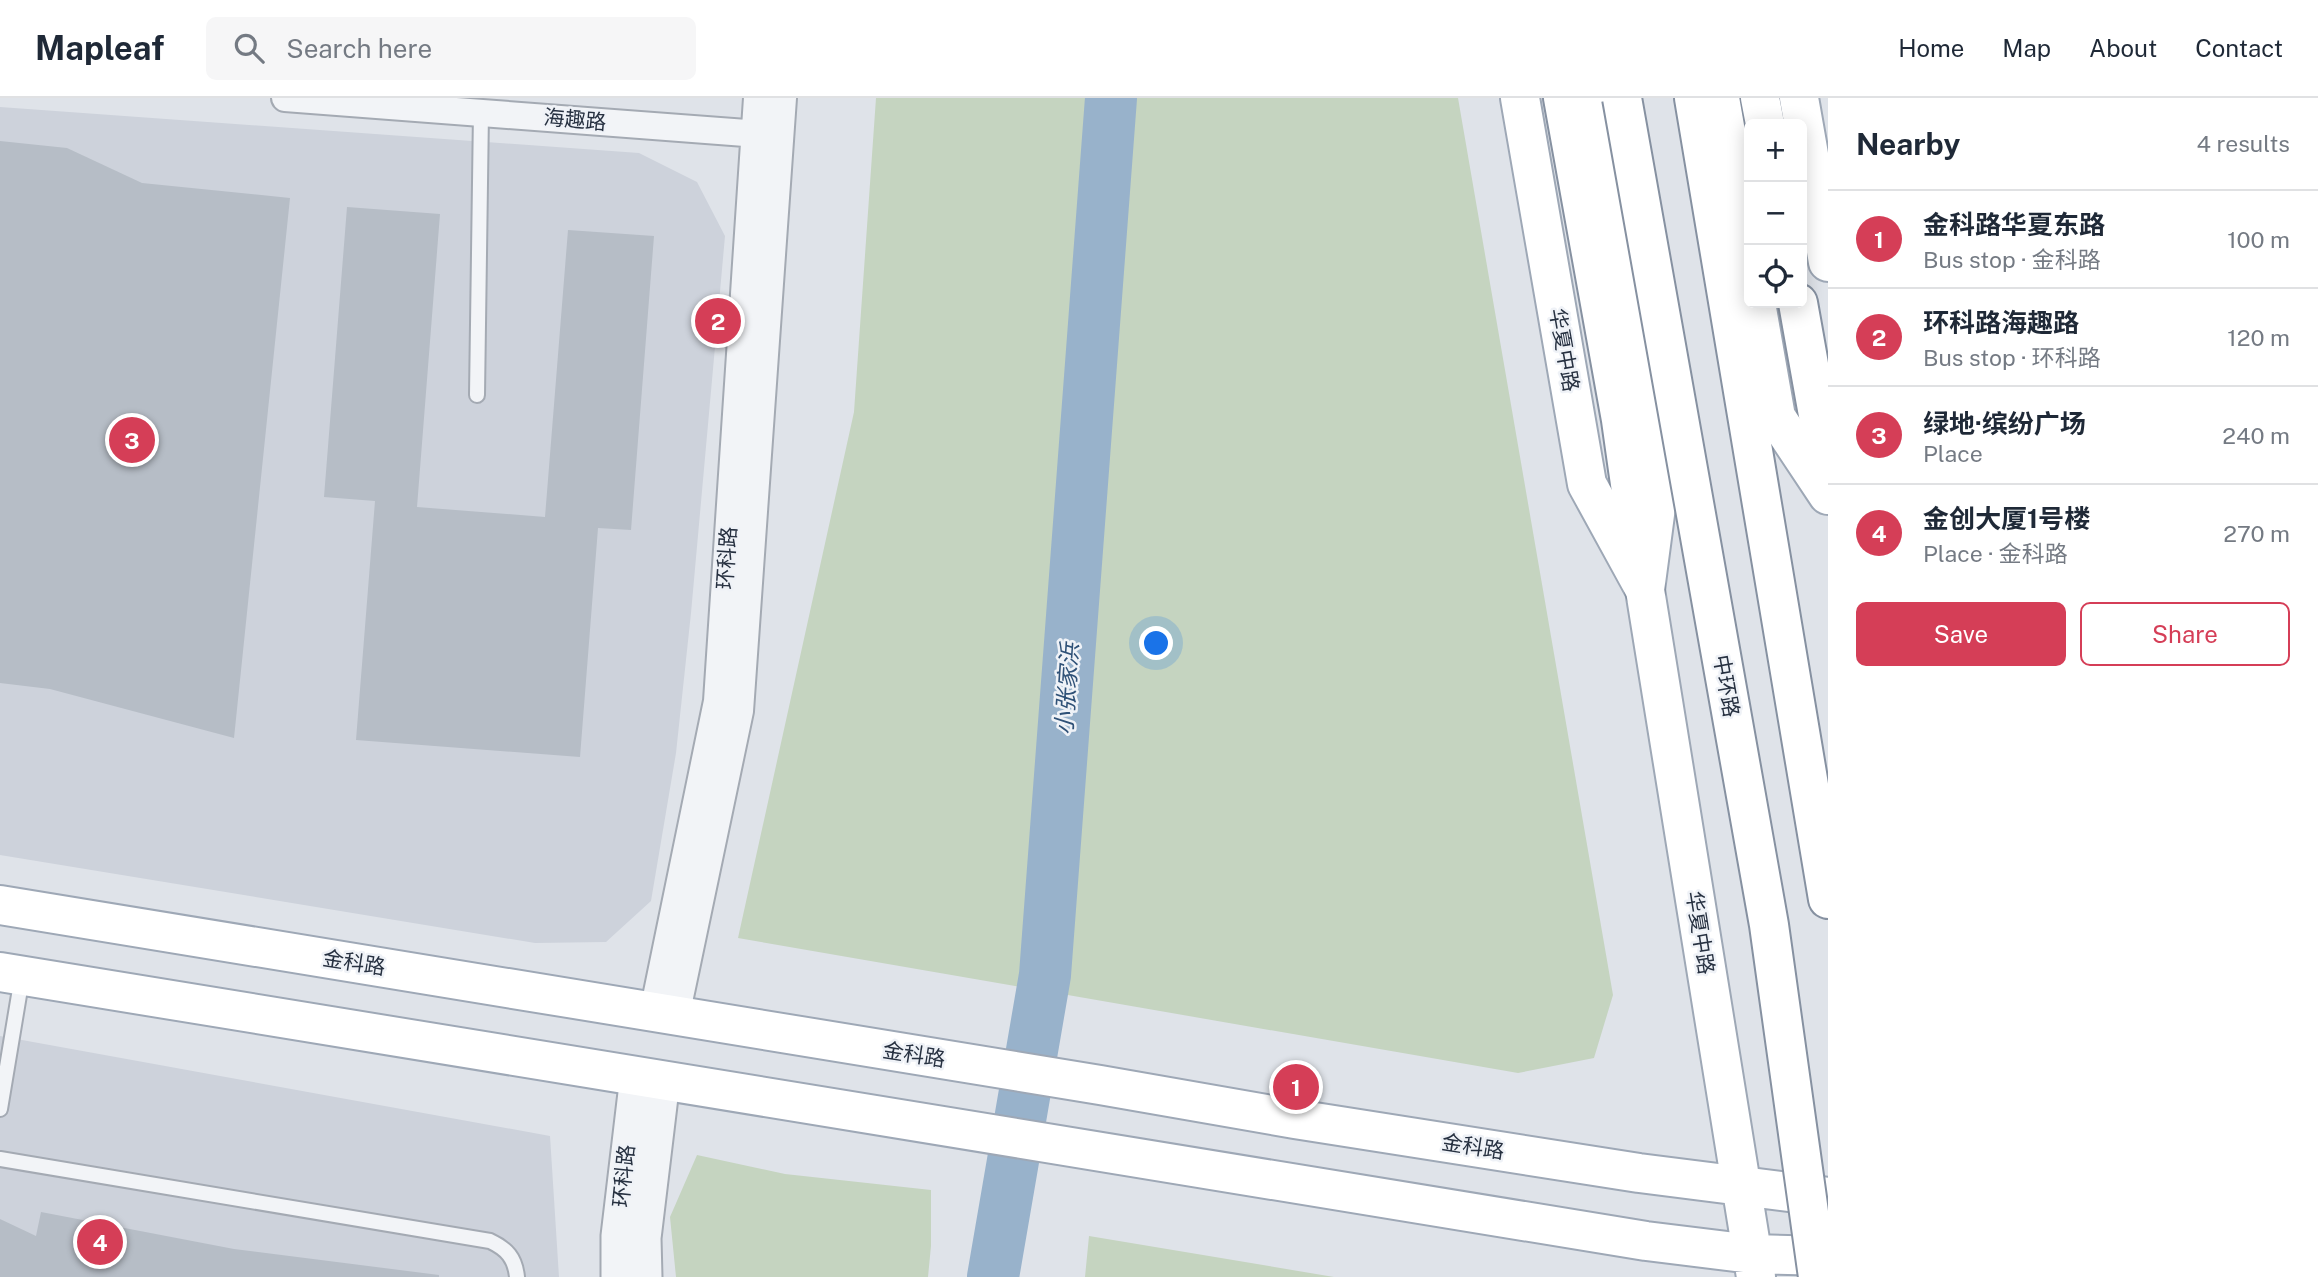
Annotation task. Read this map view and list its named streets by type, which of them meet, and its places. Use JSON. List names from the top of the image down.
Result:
{
  "streets": {
    "main road": ["华夏中路", "中环路", "金科路"],
    "street": ["海趣路", "环科路"]
  },
  "crossings": [
    ["海趣路", "环科路"],
    ["华夏中路", "金科路"],
    ["环科路", "金科路"]
  ],
  "water": ["小张家浜"],
  "page": {
    "header": "Mapleaf",
    "search": "Search here",
    "nav": [
      "Home",
      "Map",
      "About",
      "Contact"
    ],
    "heading": ["Nearby", "4 results"],
    "map_buttons": ["+", "−"],
    "list": [
      {
        "mark": "1",
        "name": "金科路华夏东路",
        "note": "Bus stop · 金科路",
        "value": "100 m"
      },
      {
        "mark": "2",
        "name": "环科路海趣路",
        "note": "Bus stop · 环科路",
        "value": "120 m"
      },
      {
        "mark": "3",
        "name": "绿地·缤纷广场",
        "note": "Place",
        "value": "240 m"
      },
      {
        "mark": "4",
        "name": "金创大厦1号楼",
        "note": "Place · 金科路",
        "value": "270 m"
      }
    ],
    "pins": [
      "2",
      "3",
      "1",
      "4"
    ],
    "buttons": ["Save", "Share"]
  }
}
